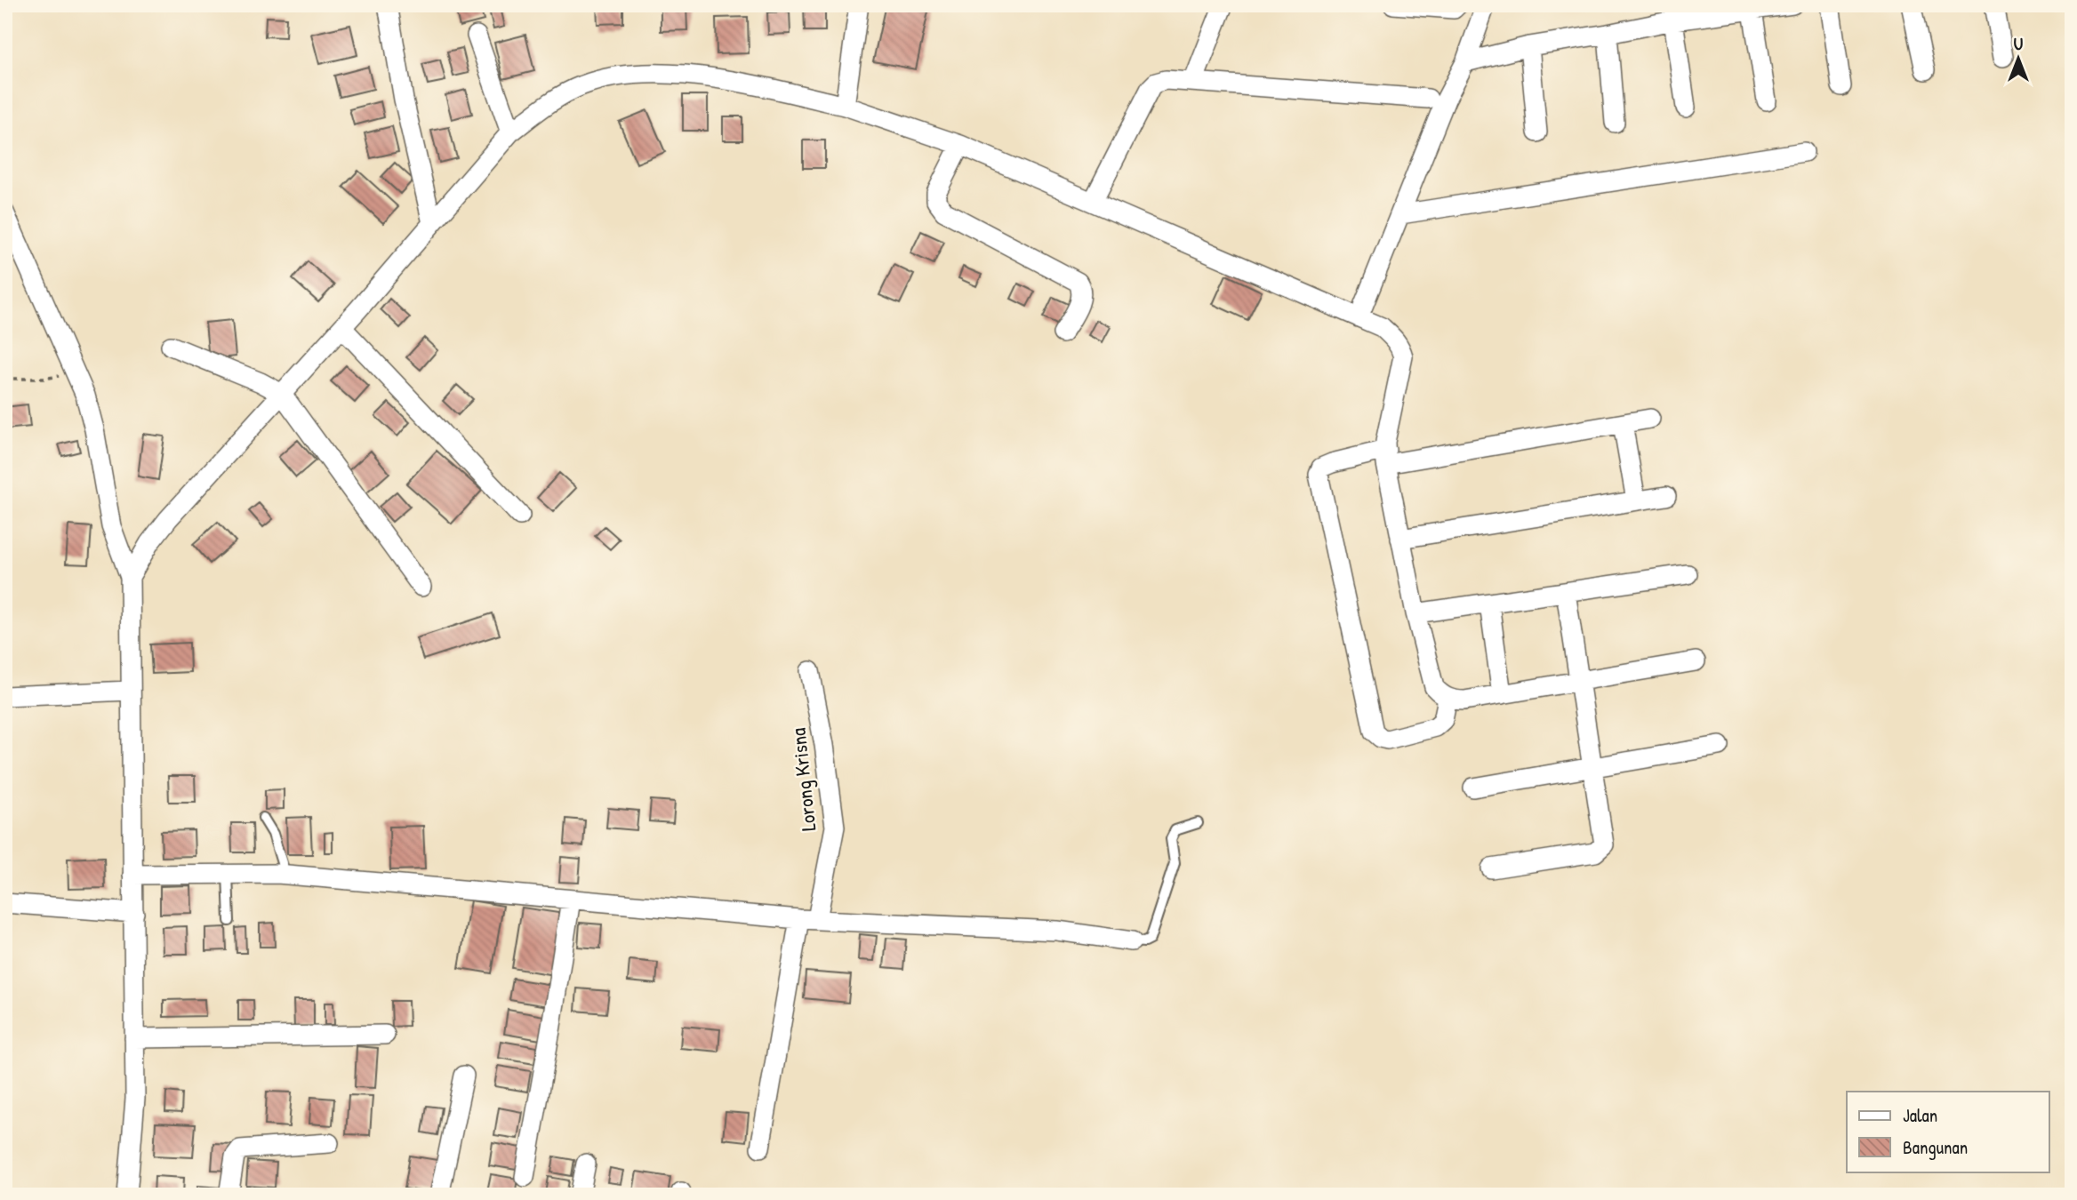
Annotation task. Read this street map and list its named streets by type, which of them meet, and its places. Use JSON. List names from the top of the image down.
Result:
{
  "streets": {
    "street": ["Lorong Krisna"]
  },
  "legend": ["Jalan", "Bangunan"],
  "north": "top"
}
